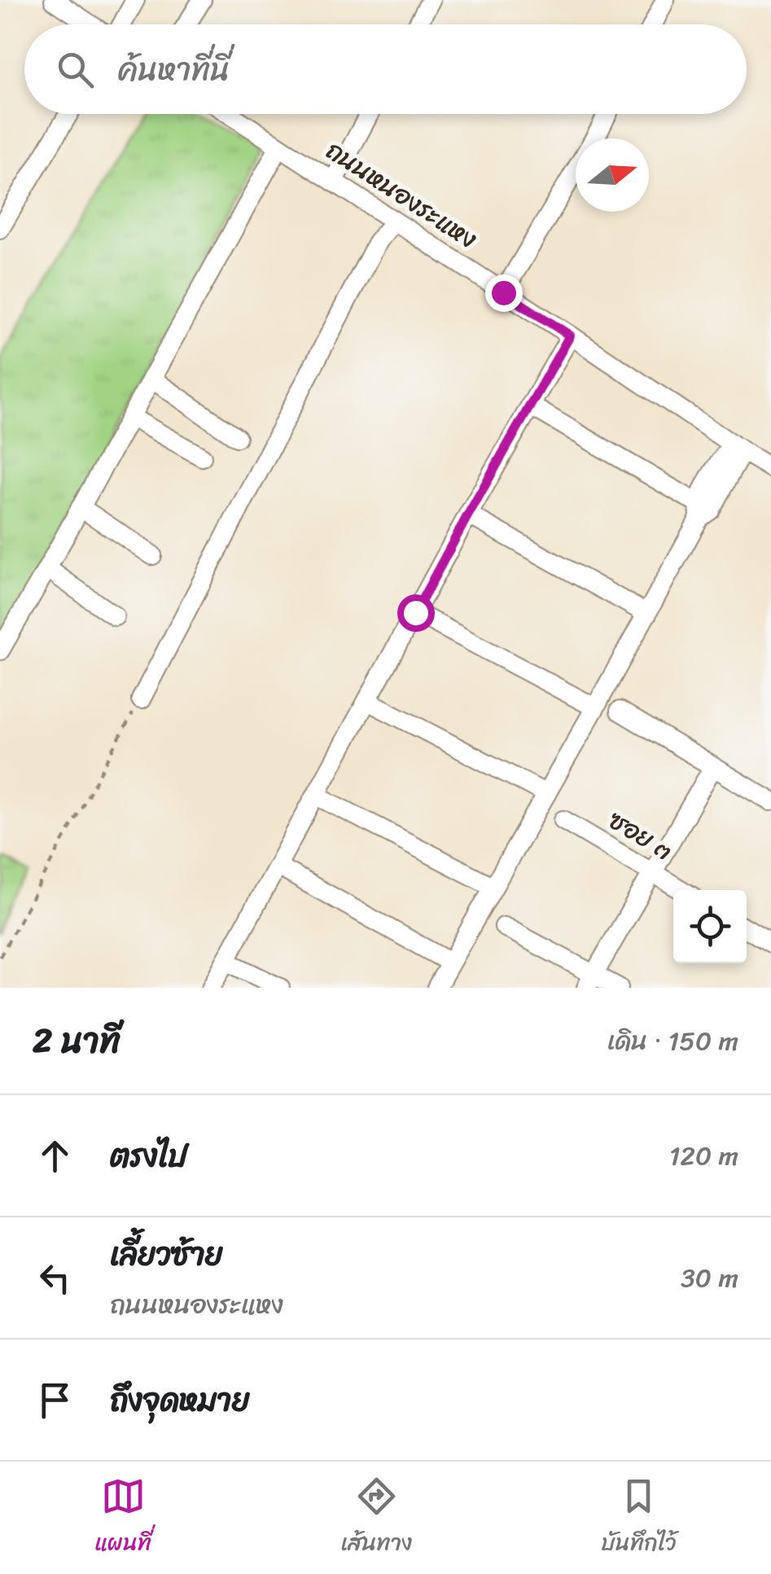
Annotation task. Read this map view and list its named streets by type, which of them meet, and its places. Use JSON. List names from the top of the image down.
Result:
{
  "streets": {
    "street": ["ถนนหนองระแหง", "ซอย ๓"]
  },
  "north": "right",
  "page": {
    "search": "ค้นหาที่นี่",
    "heading": ["2 นาที", "เดิน · 150 m"],
    "list": [
      ["ตรงไป", "120 m"],
      ["เลี้ยวซ้าย", "ถนนหนองระแหง", "30 m"],
      "ถึงจุดหมาย"
    ],
    "nav": ["แผนที่", "เส้นทาง", "บันทึกไว้"]
  }
}
